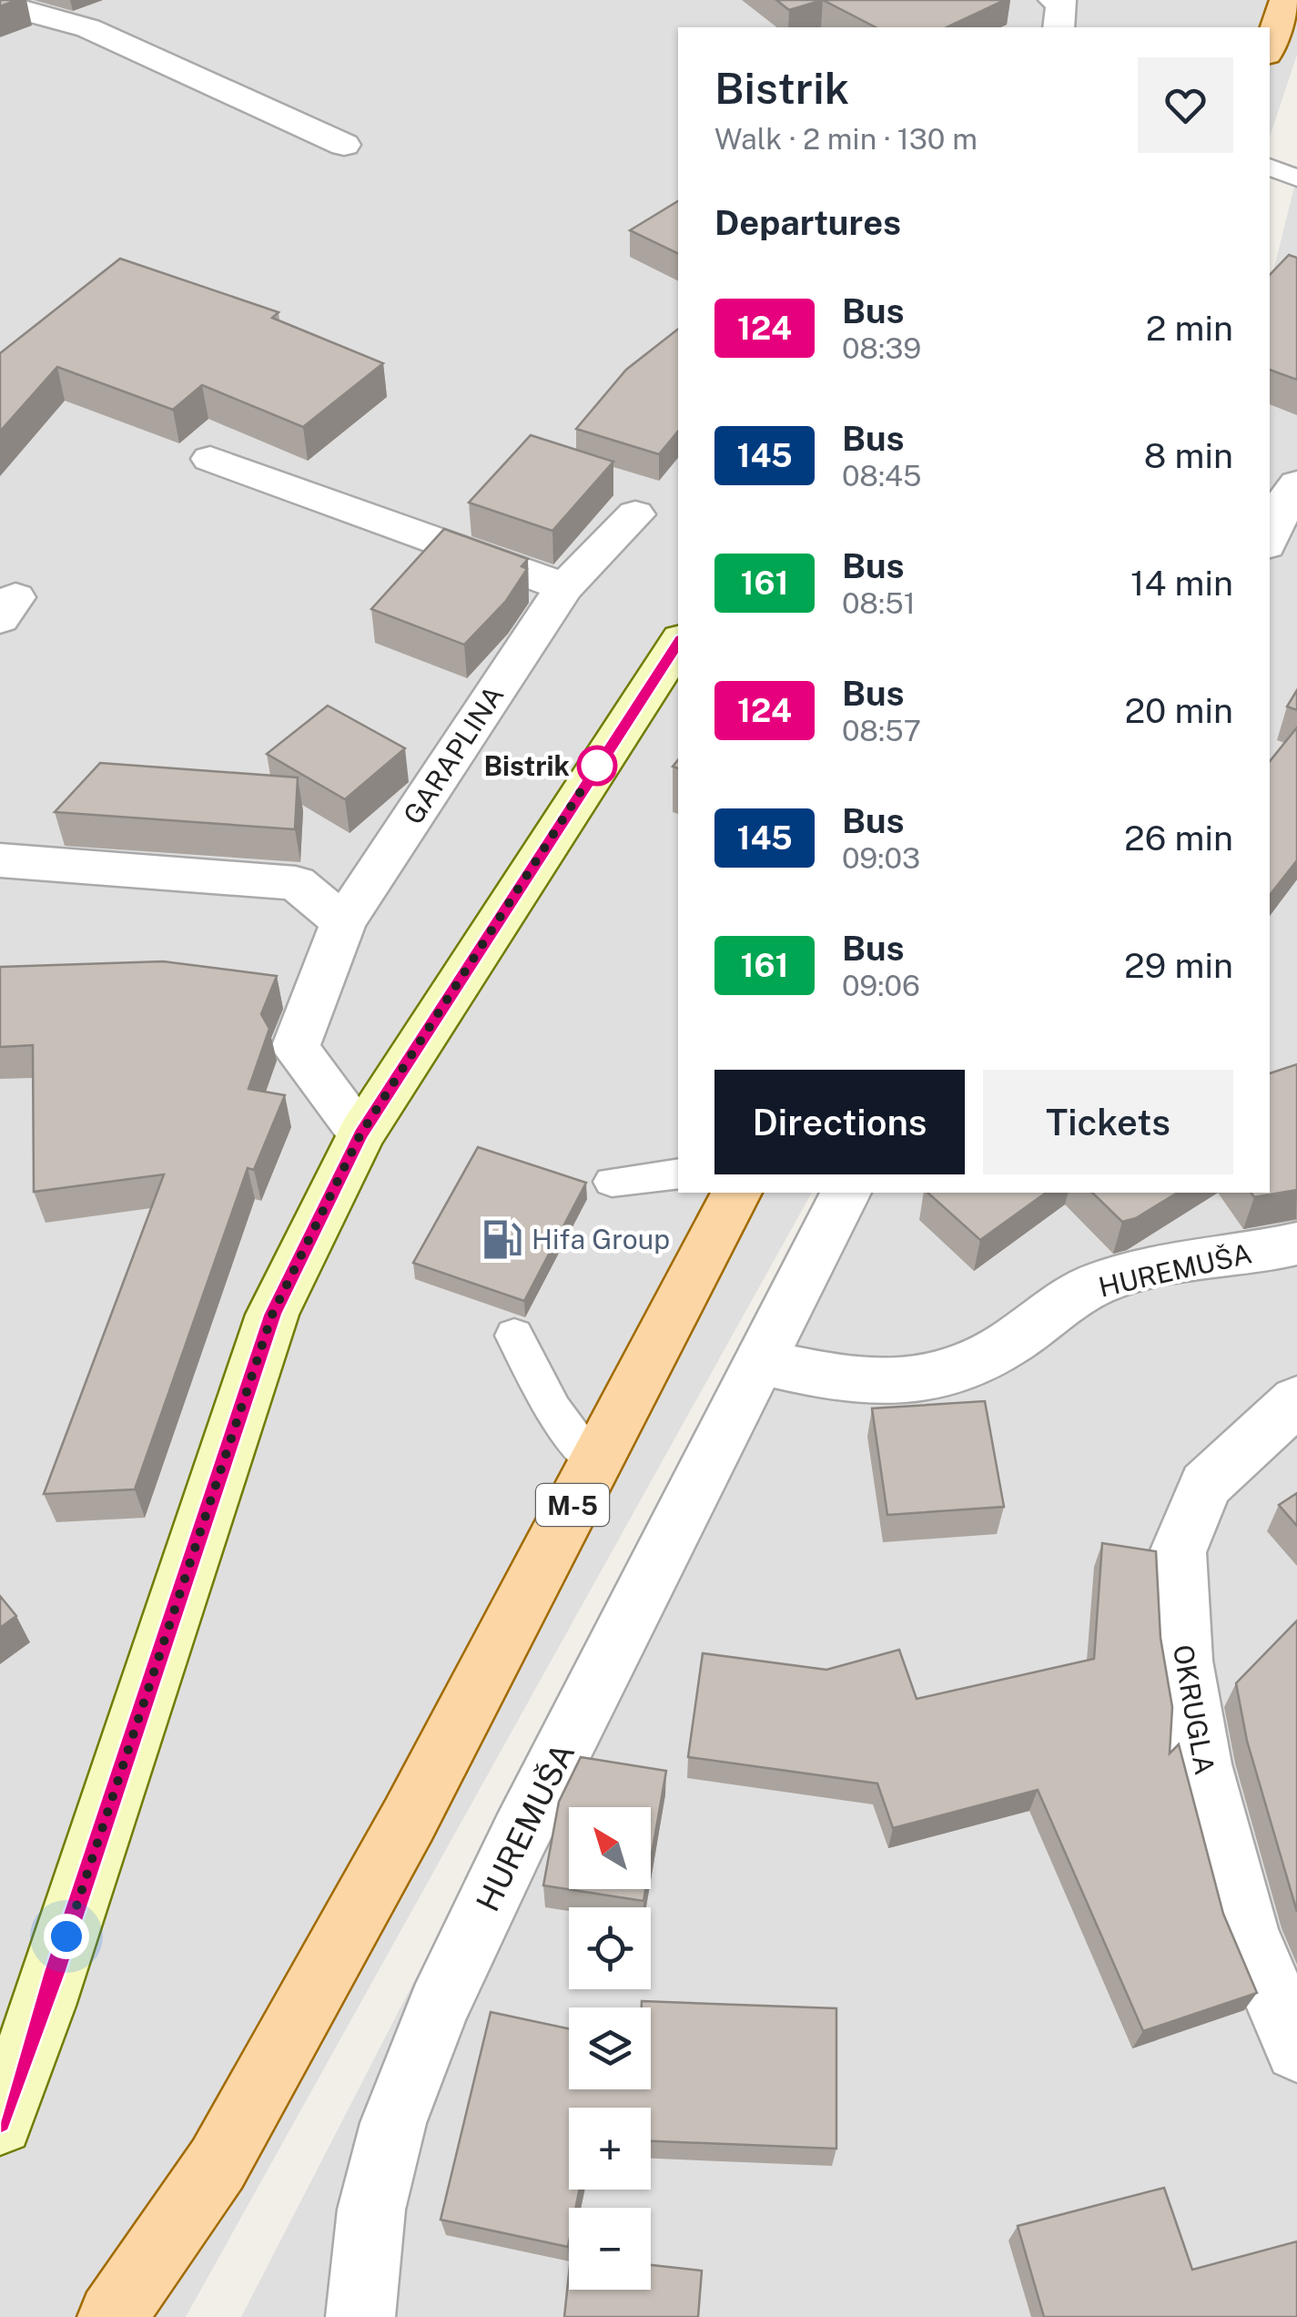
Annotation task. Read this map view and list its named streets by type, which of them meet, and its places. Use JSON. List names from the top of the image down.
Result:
{
  "streets": {
    "main road": ["M-5"],
    "street": ["GARAPLINA", "HUREMUŠA", "OKRUGLA"]
  },
  "places": {
    "other": ["Bistrik"],
    "fuel station": ["Hifa Group"]
  },
  "lines": ["bus line 124"],
  "north": "top left",
  "page": {
    "heading": [
      ["Bistrik", "Walk · 2 min · 130 m"],
      "Departures"
    ],
    "list": [
      {
        "mark": "124",
        "name": "Bus",
        "note": "08:39",
        "value": "2 min"
      },
      {
        "mark": "145",
        "name": "Bus",
        "note": "08:45",
        "value": "8 min"
      },
      {
        "mark": "161",
        "name": "Bus",
        "note": "08:51",
        "value": "14 min"
      },
      {
        "mark": "124",
        "name": "Bus",
        "note": "08:57",
        "value": "20 min"
      },
      {
        "mark": "145",
        "name": "Bus",
        "note": "09:03",
        "value": "26 min"
      },
      {
        "mark": "161",
        "name": "Bus",
        "note": "09:06",
        "value": "29 min"
      }
    ],
    "buttons": ["Directions", "Tickets"],
    "map_buttons": ["+", "−"]
  }
}
